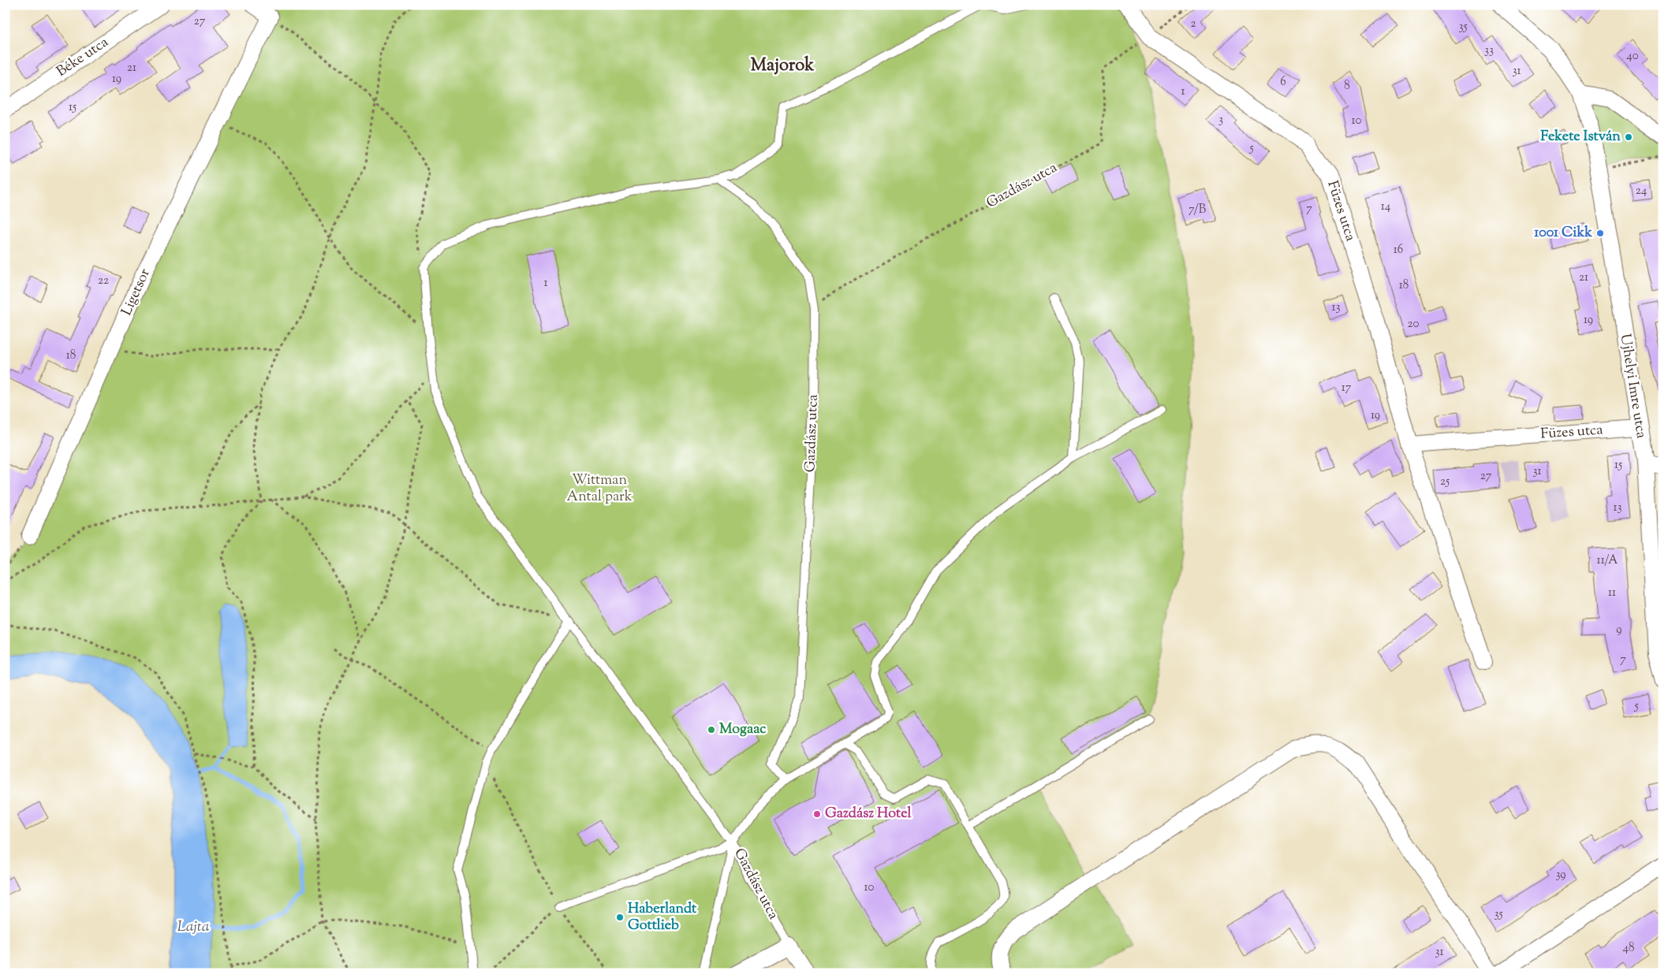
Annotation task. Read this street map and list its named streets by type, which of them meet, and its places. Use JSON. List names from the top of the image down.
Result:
{
  "streets": {
    "street": [
      "Béke utca",
      "Gazdász utca",
      "Füzes utca",
      "Ligetsor",
      "Ujhelyi Imre utca"
    ]
  },
  "crossings": [
    ["Gazdász utca", "Füzes utca"],
    ["Füzes utca", "Ujhelyi Imre utca"]
  ],
  "districts": ["Majorok"],
  "water": ["Lajta"],
  "parks": ["Wittman Antal park"],
  "places": [
    "Fekete István",
    "1001 Cikk",
    "Mogaac",
    "Gazdász Hotel",
    "Haberlandt Gottlieb"
  ],
  "house_numbers": [
    "27",
    "2",
    "35",
    "33",
    "40",
    "21",
    "31",
    "19",
    "6",
    "8",
    "1",
    "15",
    "3",
    "10",
    "5",
    "24",
    "14",
    "7",
    "7/B",
    "16",
    "21",
    "22",
    "1",
    "18",
    "13",
    "19",
    "20",
    "18",
    "17",
    "19",
    "15",
    "31",
    "27",
    "25",
    "13",
    "11/A",
    "11",
    "9",
    "7",
    "5",
    "39",
    "10",
    "35",
    "48",
    "31"
  ]
}
